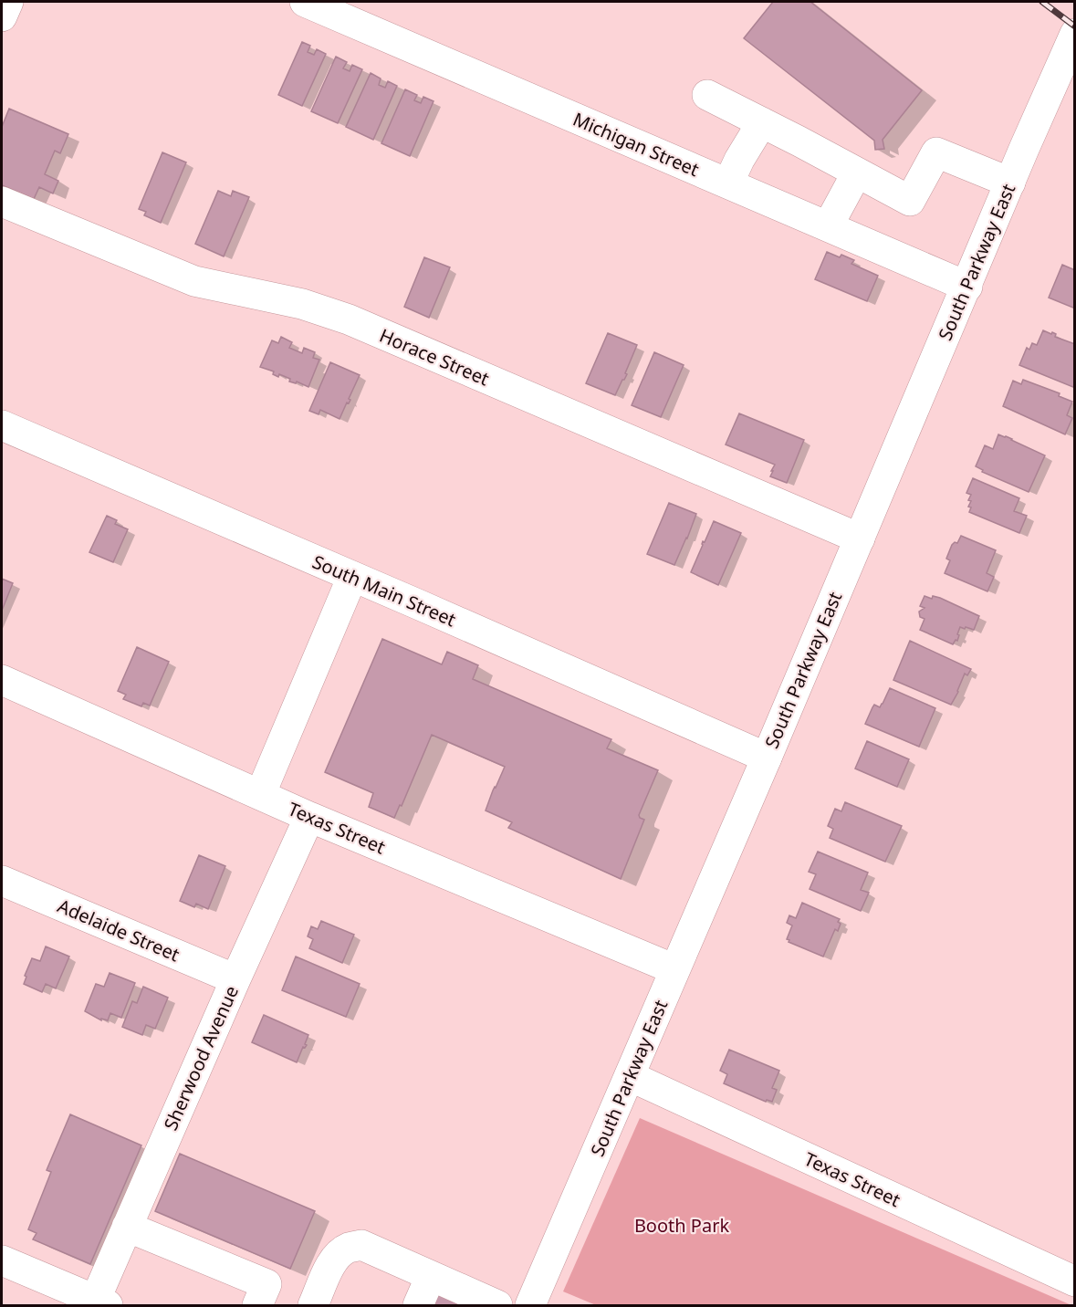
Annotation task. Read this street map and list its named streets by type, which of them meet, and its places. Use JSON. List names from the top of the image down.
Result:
{
  "streets": {
    "street": [
      "Michigan Street",
      "South Parkway East",
      "Horace Street",
      "South Main Street",
      "Texas Street",
      "Adelaide Street",
      "Sherwood Avenue"
    ]
  },
  "crossings": [
    ["Michigan Street", "South Parkway East"],
    ["South Parkway East", "Horace Street"],
    ["South Parkway East", "South Main Street"],
    ["South Parkway East", "Texas Street"],
    ["Texas Street", "Sherwood Avenue"],
    ["Adelaide Street", "Sherwood Avenue"]
  ],
  "parks": ["Booth Park"]
}
